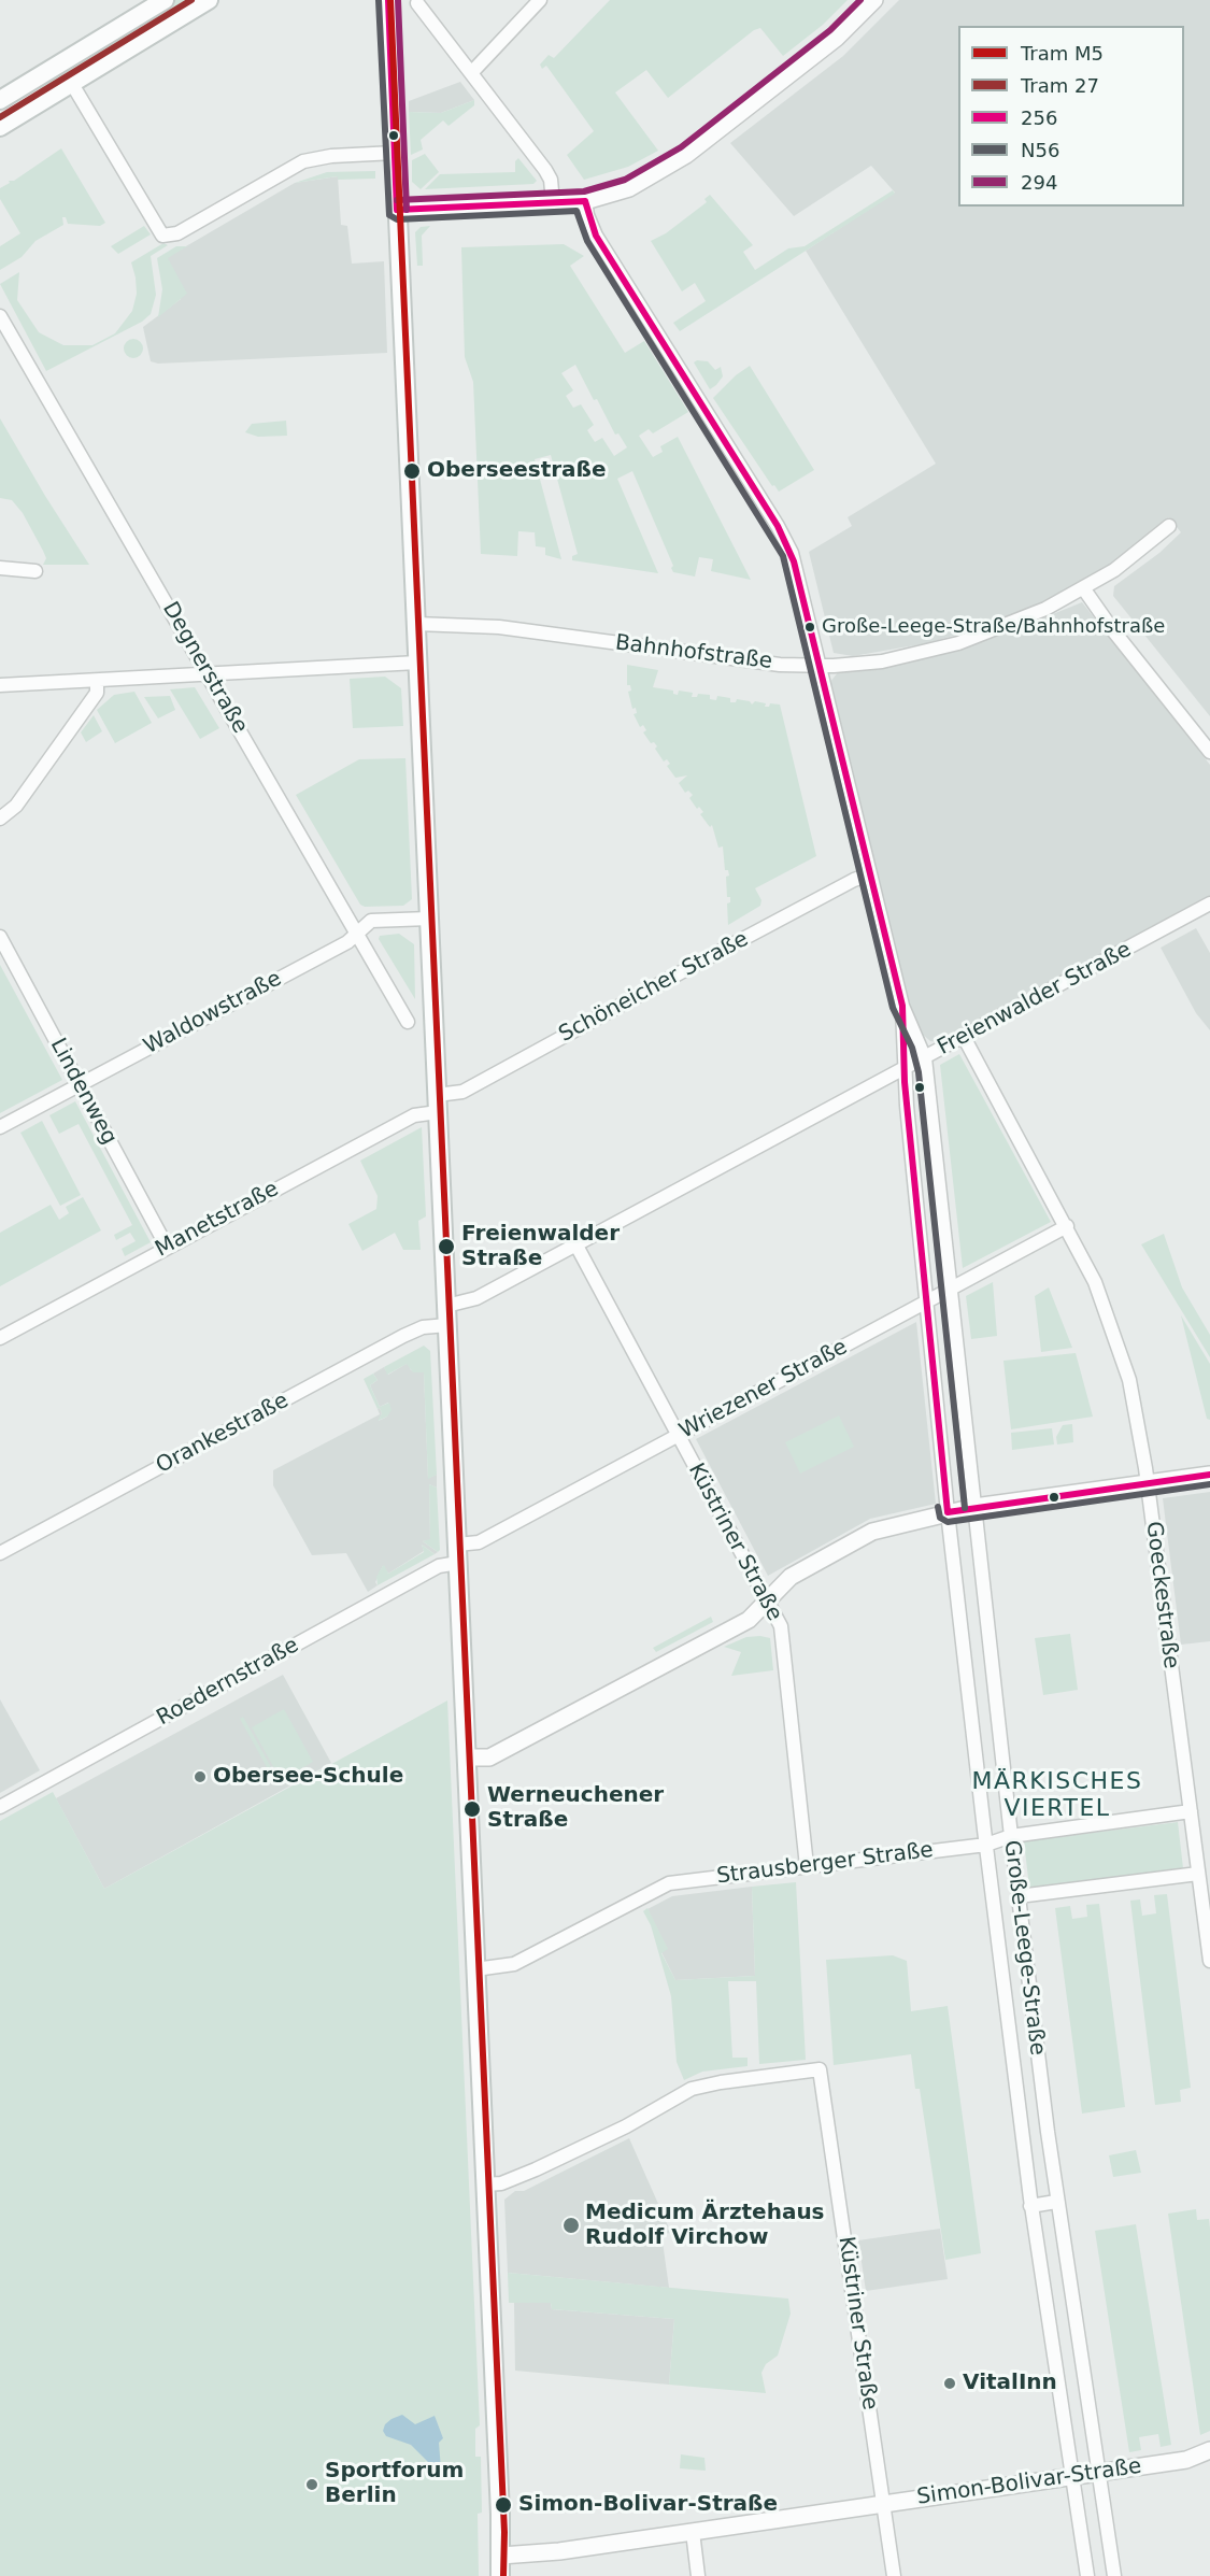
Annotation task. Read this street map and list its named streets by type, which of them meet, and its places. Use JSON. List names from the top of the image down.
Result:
{
  "streets": {
    "street": [
      "Bahnhofstraße",
      "Degnerstraße",
      "Schöneicher Straße",
      "Freienwalder Straße",
      "Waldowstraße",
      "Lindenweg",
      "Manetstraße",
      "Wriezener Straße",
      "Orankestraße",
      "Küstriner Straße",
      "Goeckestraße",
      "Roedernstraße",
      "Strausberger Straße",
      "Große-Leege-Straße",
      "Simon-Bolivar-Straße"
    ]
  },
  "crossings": [
    ["Bahnhofstraße", "Große-Leege-Straße"],
    ["Degnerstraße", "Waldowstraße"],
    ["Schöneicher Straße", "Manetstraße"],
    ["Schöneicher Straße", "Große-Leege-Straße"],
    ["Freienwalder Straße", "Küstriner Straße"],
    ["Freienwalder Straße", "Goeckestraße"],
    ["Freienwalder Straße", "Große-Leege-Straße"],
    ["Waldowstraße", "Lindenweg"],
    ["Lindenweg", "Manetstraße"],
    ["Wriezener Straße", "Küstriner Straße"],
    ["Wriezener Straße", "Goeckestraße"],
    ["Wriezener Straße", "Roedernstraße"],
    ["Wriezener Straße", "Große-Leege-Straße"],
    ["Küstriner Straße", "Strausberger Straße"],
    ["Küstriner Straße", "Simon-Bolivar-Straße"],
    ["Goeckestraße", "Strausberger Straße"],
    ["Strausberger Straße", "Große-Leege-Straße"],
    ["Große-Leege-Straße", "Simon-Bolivar-Straße"]
  ],
  "districts": ["MÄRKISCHES VIERTEL"],
  "places": [
    "Oberseestraße",
    "Große-Leege-Straße/Bahnhofstraße",
    "Freienwalder Straße",
    "Obersee-Schule",
    "Werneuchener Straße",
    "Medicum Ärztehaus Rudolf Virchow",
    "VitalInn",
    "Sportforum Berlin",
    "Simon-Bolivar-Straße"
  ],
  "lines": [
    "tram line M5",
    "tram line 27",
    "transit line 256",
    "transit line N56",
    "transit line 294"
  ],
  "legend": [
    "Tram M5",
    "Tram 27",
    "256",
    "N56",
    "294"
  ]
}
